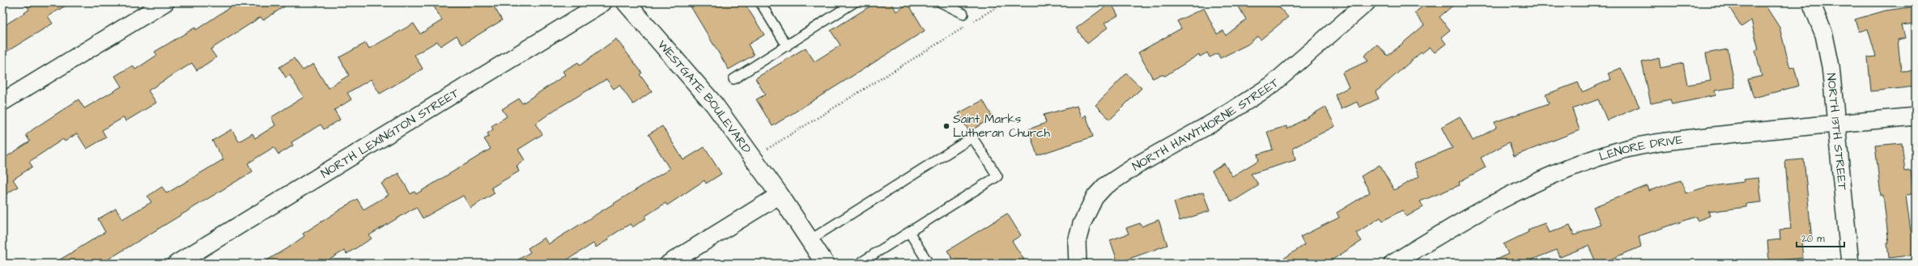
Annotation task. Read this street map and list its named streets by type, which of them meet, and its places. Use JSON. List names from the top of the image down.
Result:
{
  "streets": {
    "street": [
      "WESTGATE BOULEVARD",
      "NORTH HAWTHORNE STREET",
      "NORTH 13TH STREET",
      "NORTH LEXINGTON STREET",
      "LENORE DRIVE"
    ]
  },
  "crossings": [
    ["NORTH 13TH STREET", "LENORE DRIVE"]
  ],
  "places": ["Saint Marks Lutheran Church"],
  "scale_bar": "20 m"
}
